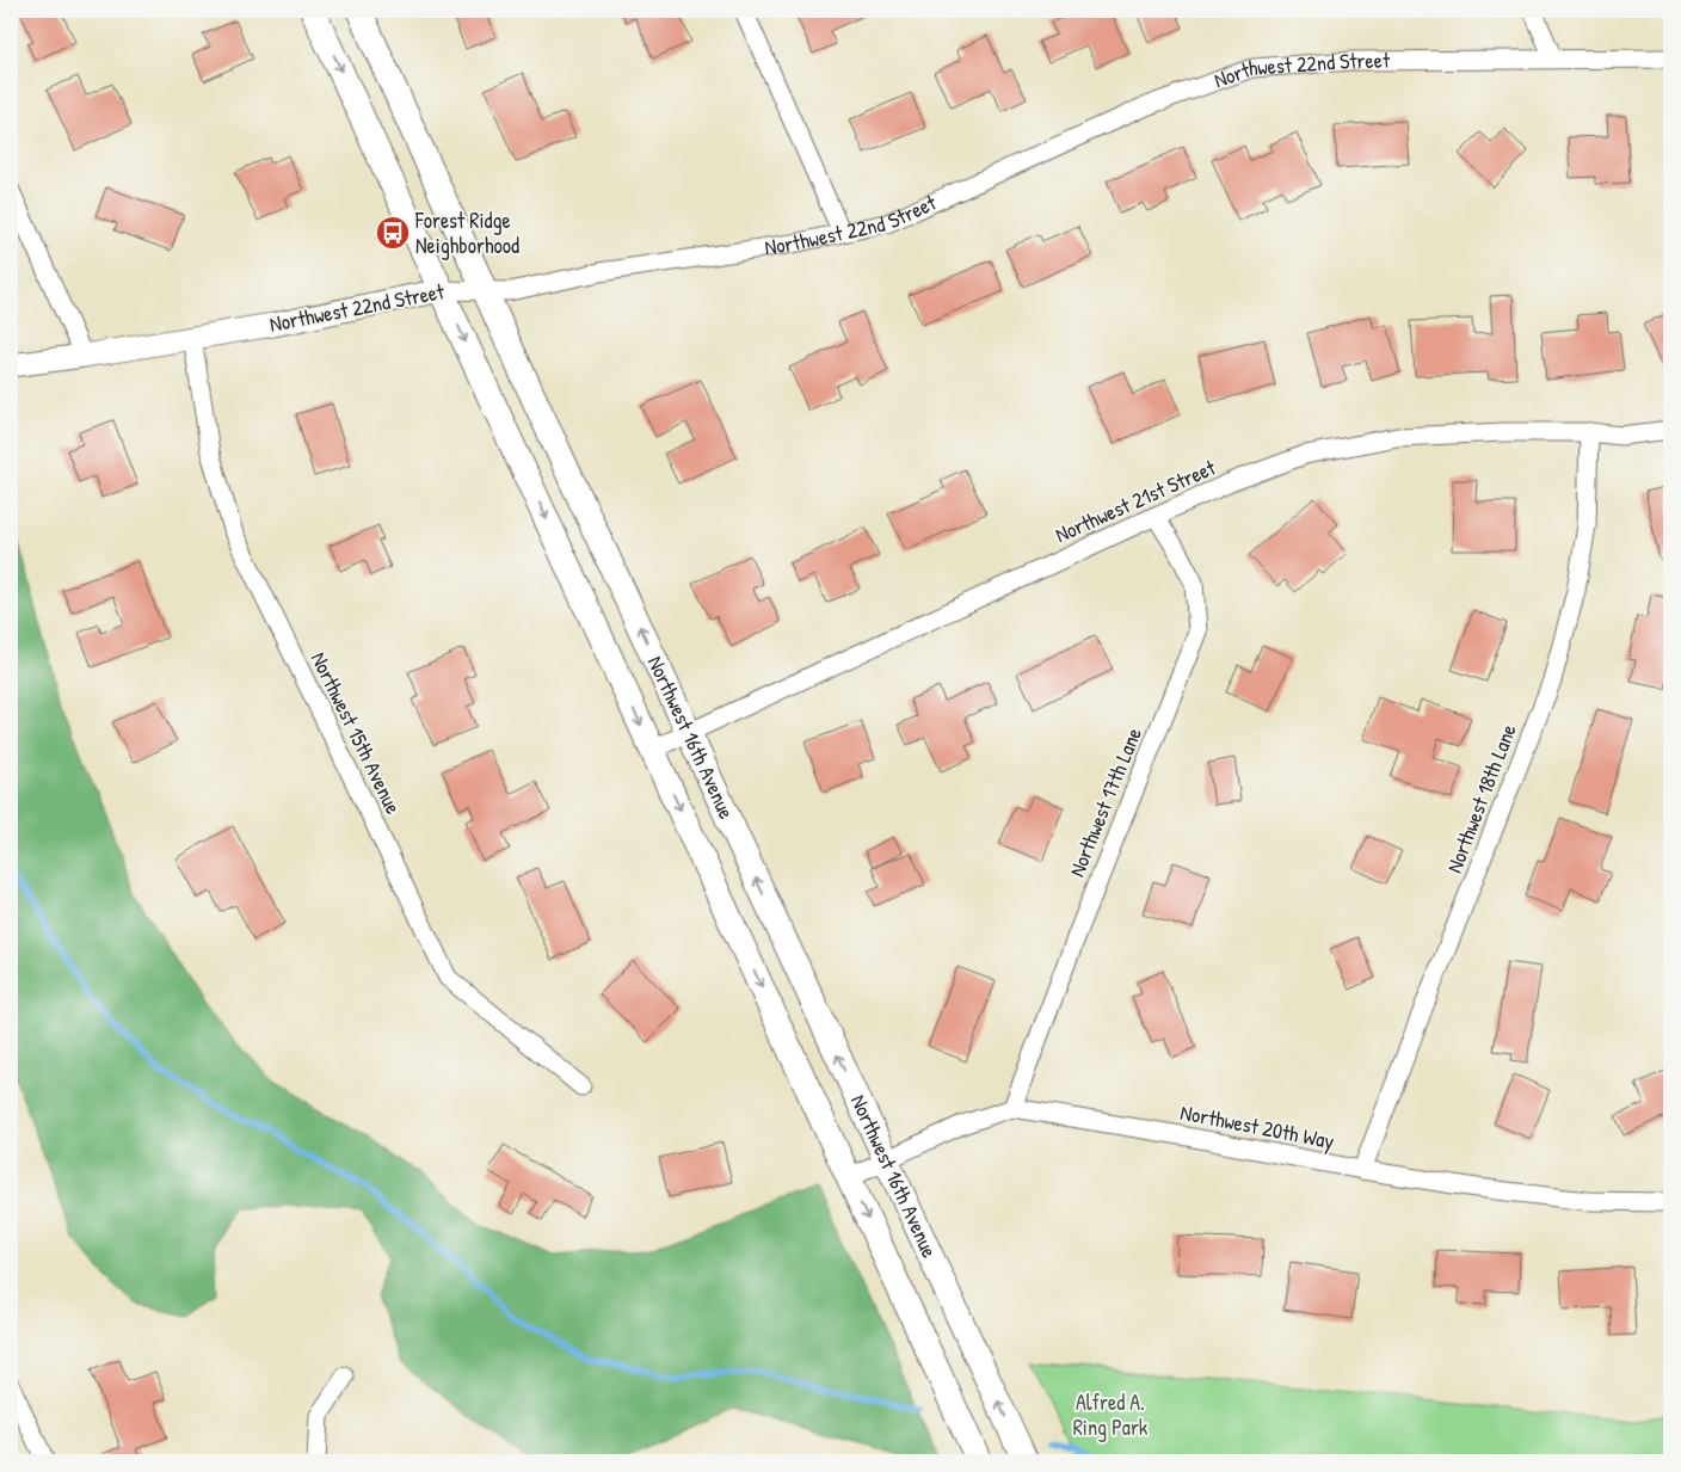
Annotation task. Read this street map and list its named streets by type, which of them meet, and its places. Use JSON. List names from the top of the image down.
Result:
{
  "streets": {
    "main road": ["Northwest 16th Avenue"],
    "street": [
      "Northwest 22nd Street",
      "Northwest 21st Street",
      "Northwest 15th Avenue",
      "Northwest 18th Lane",
      "Northwest 17th Lane",
      "Northwest 20th Way"
    ]
  },
  "crossings": [
    ["Northwest 22nd Street", "Northwest 15th Avenue"],
    ["Northwest 22nd Street", "Northwest 16th Avenue"],
    ["Northwest 21st Street", "Northwest 16th Avenue"],
    ["Northwest 21st Street", "Northwest 18th Lane"],
    ["Northwest 21st Street", "Northwest 17th Lane"],
    ["Northwest 16th Avenue", "Northwest 20th Way"],
    ["Northwest 18th Lane", "Northwest 20th Way"],
    ["Northwest 17th Lane", "Northwest 20th Way"]
  ],
  "parks": ["Alfred A. Ring Park"],
  "places": {
    "bus stop": ["Forest Ridge Neighborhood"]
  }
}
